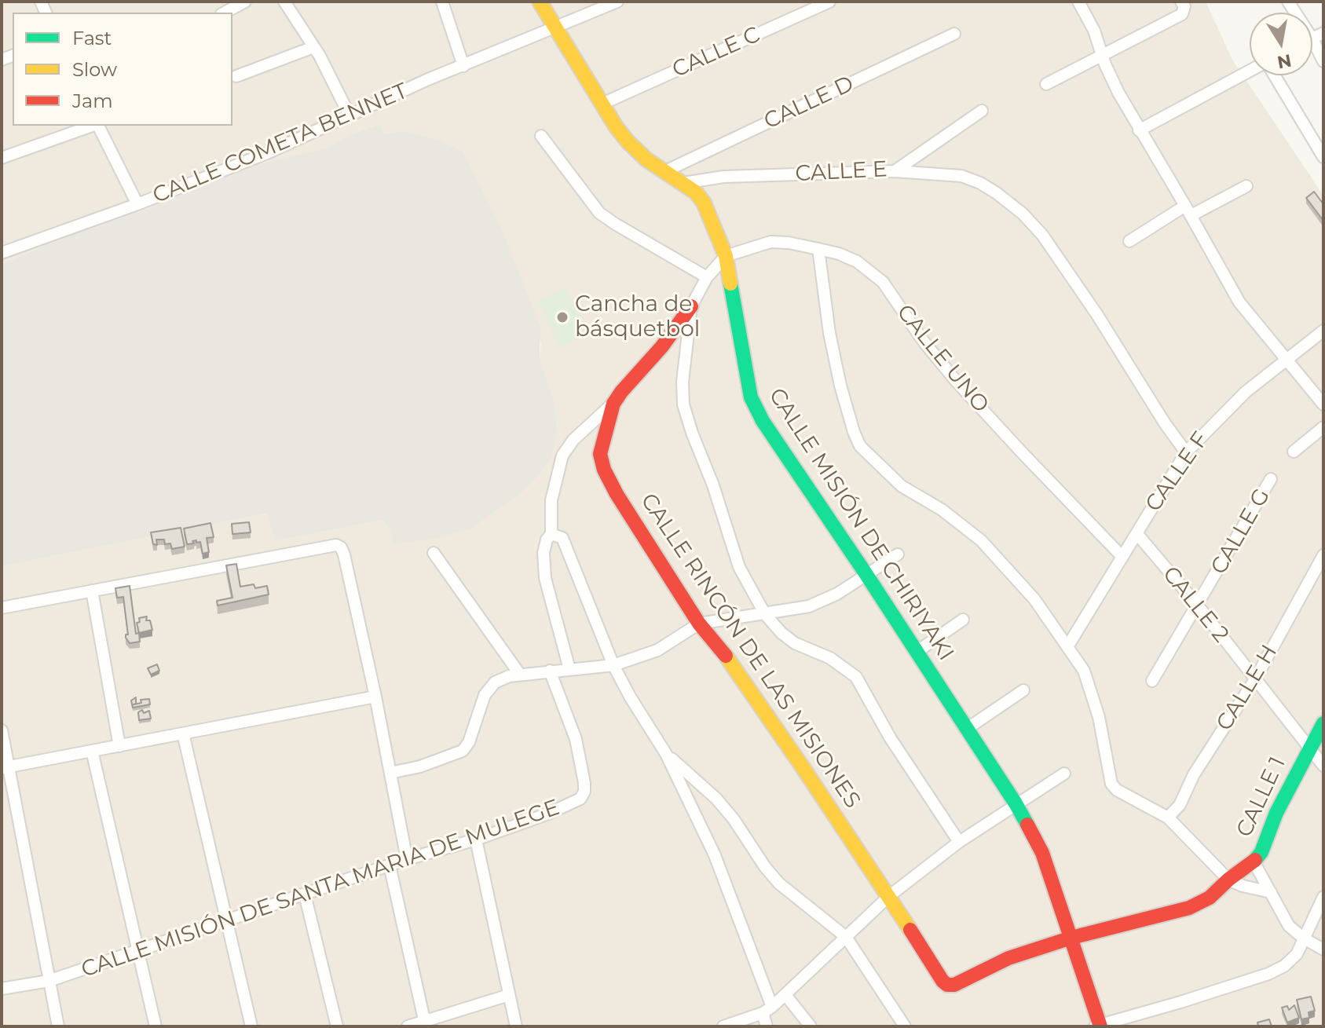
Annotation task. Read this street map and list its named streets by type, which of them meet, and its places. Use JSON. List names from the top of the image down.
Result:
{
  "streets": {
    "street": [
      "CALLE C",
      "CALLE D",
      "CALLE COMETA BENNET",
      "CALLE E",
      "CALLE UNO",
      "CALLE F",
      "CALLE MISIÓN DE CHIRIYAKI",
      "CALLE G",
      "CALLE 2",
      "CALLE RINCÓN DE LAS MISIONES",
      "CALLE H",
      "CALLE 1",
      "CALLE MISIÓN DE SANTA MARIA DE MULEGE"
    ]
  },
  "crossings": [
    ["CALLE C", "CALLE MISIÓN DE CHIRIYAKI"],
    ["CALLE D", "CALLE MISIÓN DE CHIRIYAKI"],
    ["CALLE COMETA BENNET", "CALLE MISIÓN DE CHIRIYAKI"],
    ["CALLE E", "CALLE MISIÓN DE CHIRIYAKI"],
    ["CALLE UNO", "CALLE F"],
    ["CALLE UNO", "CALLE MISIÓN DE CHIRIYAKI"],
    ["CALLE F", "CALLE 2"],
    ["CALLE MISIÓN DE CHIRIYAKI", "CALLE 1"],
    ["CALLE G", "CALLE 2"],
    ["CALLE 2", "CALLE H"],
    ["CALLE 2", "CALLE 1"],
    ["CALLE RINCÓN DE LAS MISIONES", "CALLE 1"]
  ],
  "places": ["Cancha de básquetbol"],
  "legend": ["Fast", "Slow", "Jam"],
  "north": "bottom"
}
